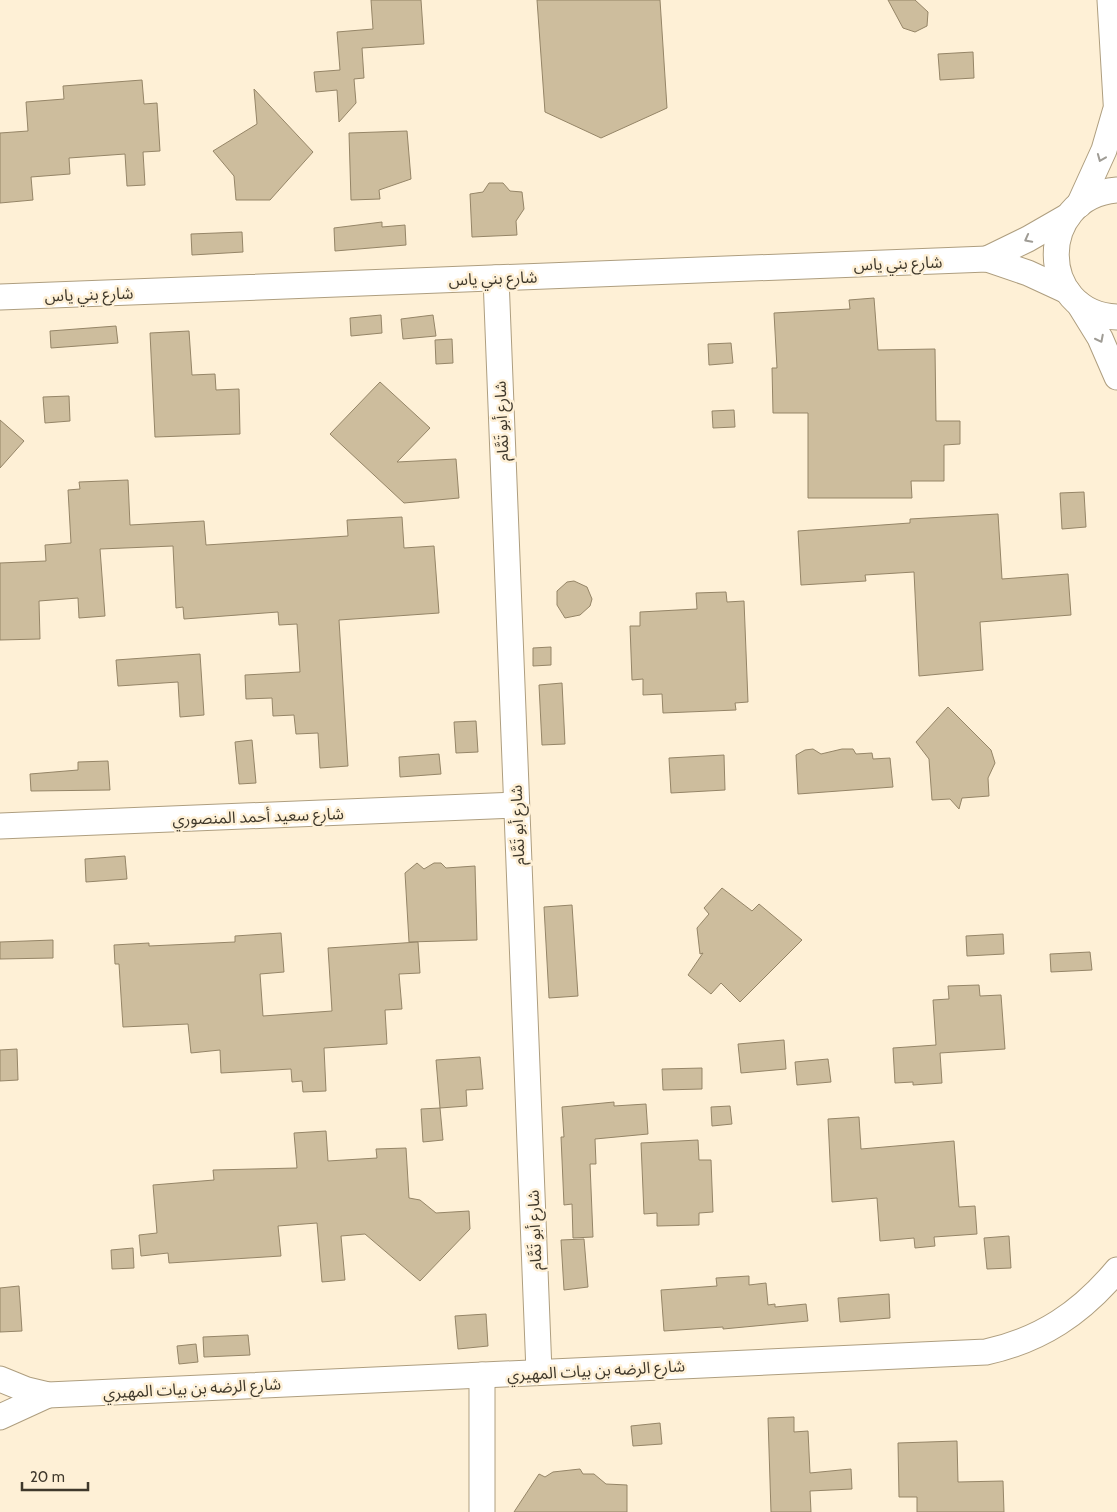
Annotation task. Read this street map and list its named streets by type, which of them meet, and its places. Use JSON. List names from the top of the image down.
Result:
{
  "streets": {
    "street": [
      "شارع بني ياس",
      "شارع أبو تَمَّام",
      "شارع سعيد أحمد المنصوري",
      "شارع الرضه بن بيات المهيري"
    ]
  },
  "crossings": [
    ["شارع بني ياس", "شارع أبو تَمَّام"],
    ["شارع أبو تَمَّام", "شارع سعيد أحمد المنصوري"],
    ["شارع أبو تَمَّام", "شارع الرضه بن بيات المهيري"]
  ],
  "scale_bar": "20 m"
}
